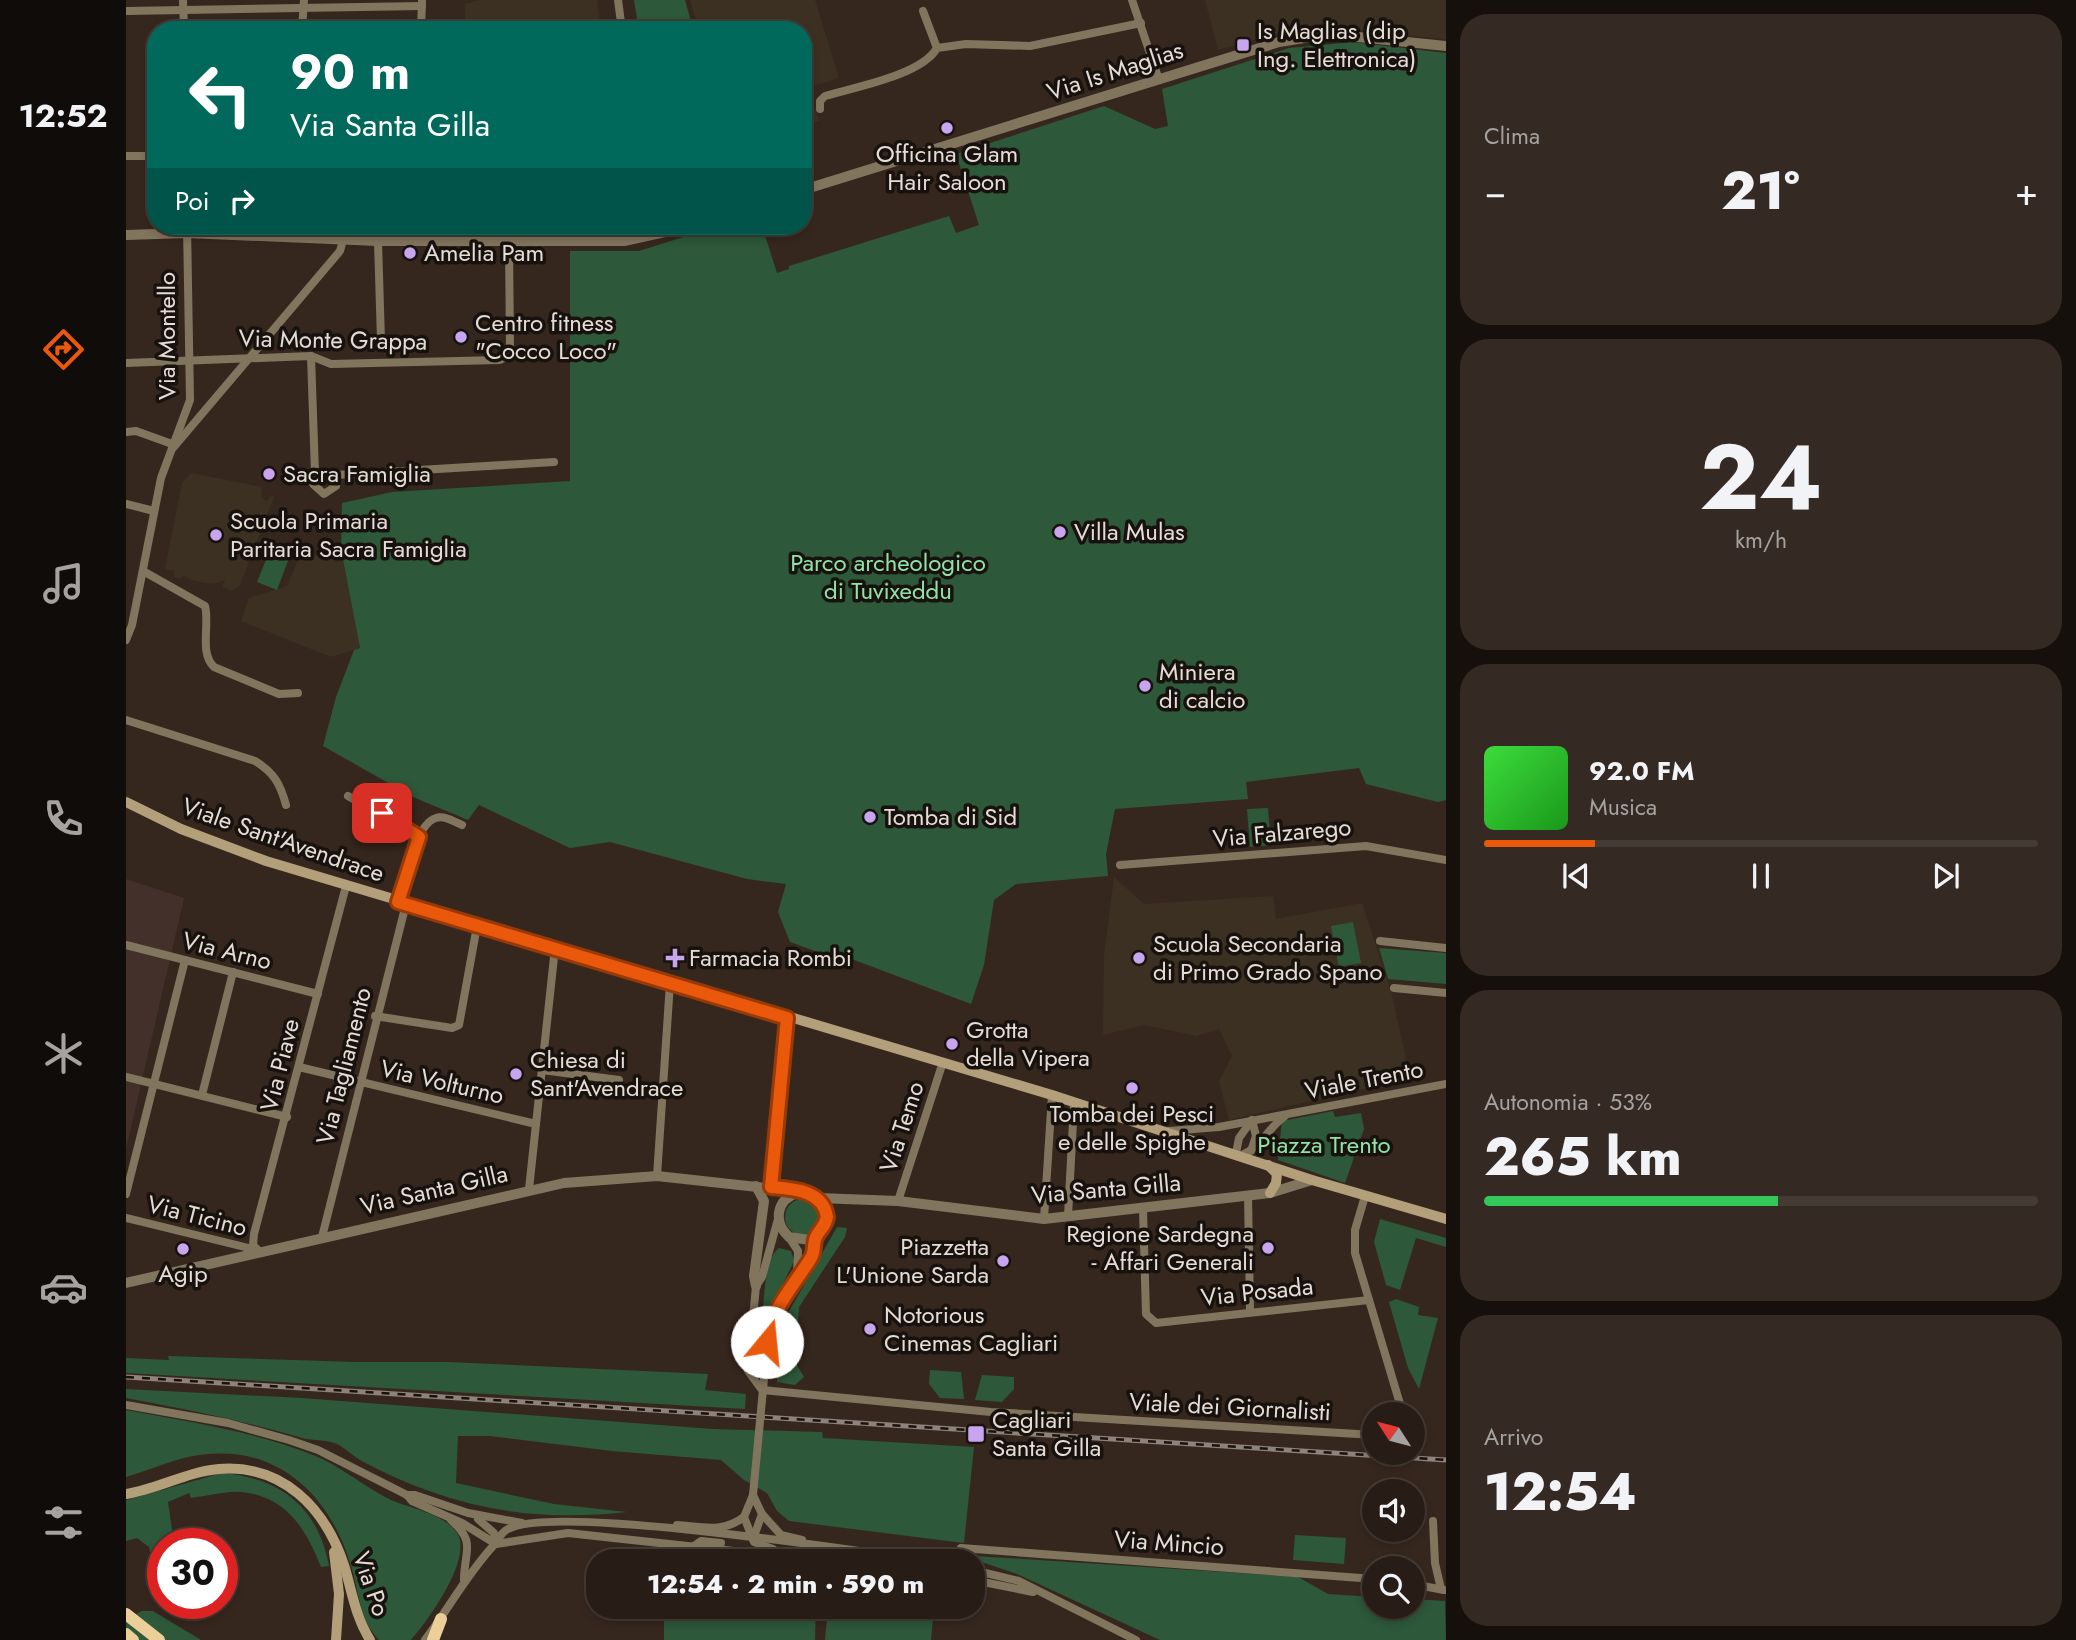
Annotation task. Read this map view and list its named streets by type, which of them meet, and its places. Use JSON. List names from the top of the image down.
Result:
{
  "streets": {
    "main road": ["Viale Sant'Avendrace", "Via Po"],
    "street": [
      "Via Is Maglias",
      "Via Montello",
      "Via Monte Grappa",
      "Via Falzarego",
      "Via Arno",
      "Via Piave",
      "Via Tagliamento",
      "Viale Trento",
      "Via Volturno",
      "Via Temo",
      "Via Santa Gilla",
      "Via Ticino",
      "Via Posada",
      "Viale dei Giornalisti",
      "Via Mincio"
    ]
  },
  "crossings": [
    ["Via Montello", "Via Monte Grappa"],
    ["Viale Sant'Avendrace", "Via Piave"],
    ["Viale Sant'Avendrace", "Via Tagliamento"],
    ["Viale Sant'Avendrace", "Viale Trento"],
    ["Viale Sant'Avendrace", "Via Temo"],
    ["Viale Sant'Avendrace", "Via Santa Gilla"],
    ["Via Arno", "Via Piave"],
    ["Via Piave", "Via Volturno"],
    ["Via Piave", "Via Santa Gilla"],
    ["Via Piave", "Via Ticino"],
    ["Via Tagliamento", "Via Volturno"],
    ["Via Tagliamento", "Via Santa Gilla"],
    ["Via Temo", "Via Santa Gilla"],
    ["Via Santa Gilla", "Via Ticino"],
    ["Via Santa Gilla", "Via Posada"],
    ["Via Santa Gilla", "Viale dei Giornalisti"]
  ],
  "parks": ["Parco archeologico di Tuvixeddu", "Piazza Trento"],
  "places": {
    "transit": ["Is Maglias (dip Ing. Elettronica)", "Cagliari Santa Gilla"],
    "other": [
      "Officina Glam Hair Saloon",
      "Amelia Pam",
      "Centro fitness \"Cocco Loco\"",
      "Sacra Famiglia",
      "Villa Mulas",
      "Scuola Primaria Paritaria Sacra Famiglia",
      "Miniera di calcio",
      "Tomba di Sid",
      "Scuola Secondaria di Primo Grado Spano",
      "Grotta della Vipera",
      "Chiesa di Sant'Avendrace",
      "Tomba dei Pesci e delle Spighe",
      "Regione Sardegna - Affari Generali",
      "Agip",
      "Piazzetta L'Unione Sarda",
      "Notorious Cinemas Cagliari"
    ],
    "health": ["Farmacia Rombi"]
  },
  "north": "top left",
  "page": {
    "tabs": "12:52",
    "tile": [
      "Clima",
      ["24", "km/h"],
      ["Autonomia · 53%", "265 km"],
      ["Arrivo", "12:54"]
    ],
    "turn": ["90 m", "Via Santa Gilla"],
    "heat": ["−", "21°", "+"],
    "then": "Poi",
    "song": ["92.0 FM", "Musica"],
    "limit": "30",
    "trip": "12:54 · 2 min · 590 m"
  }
}
